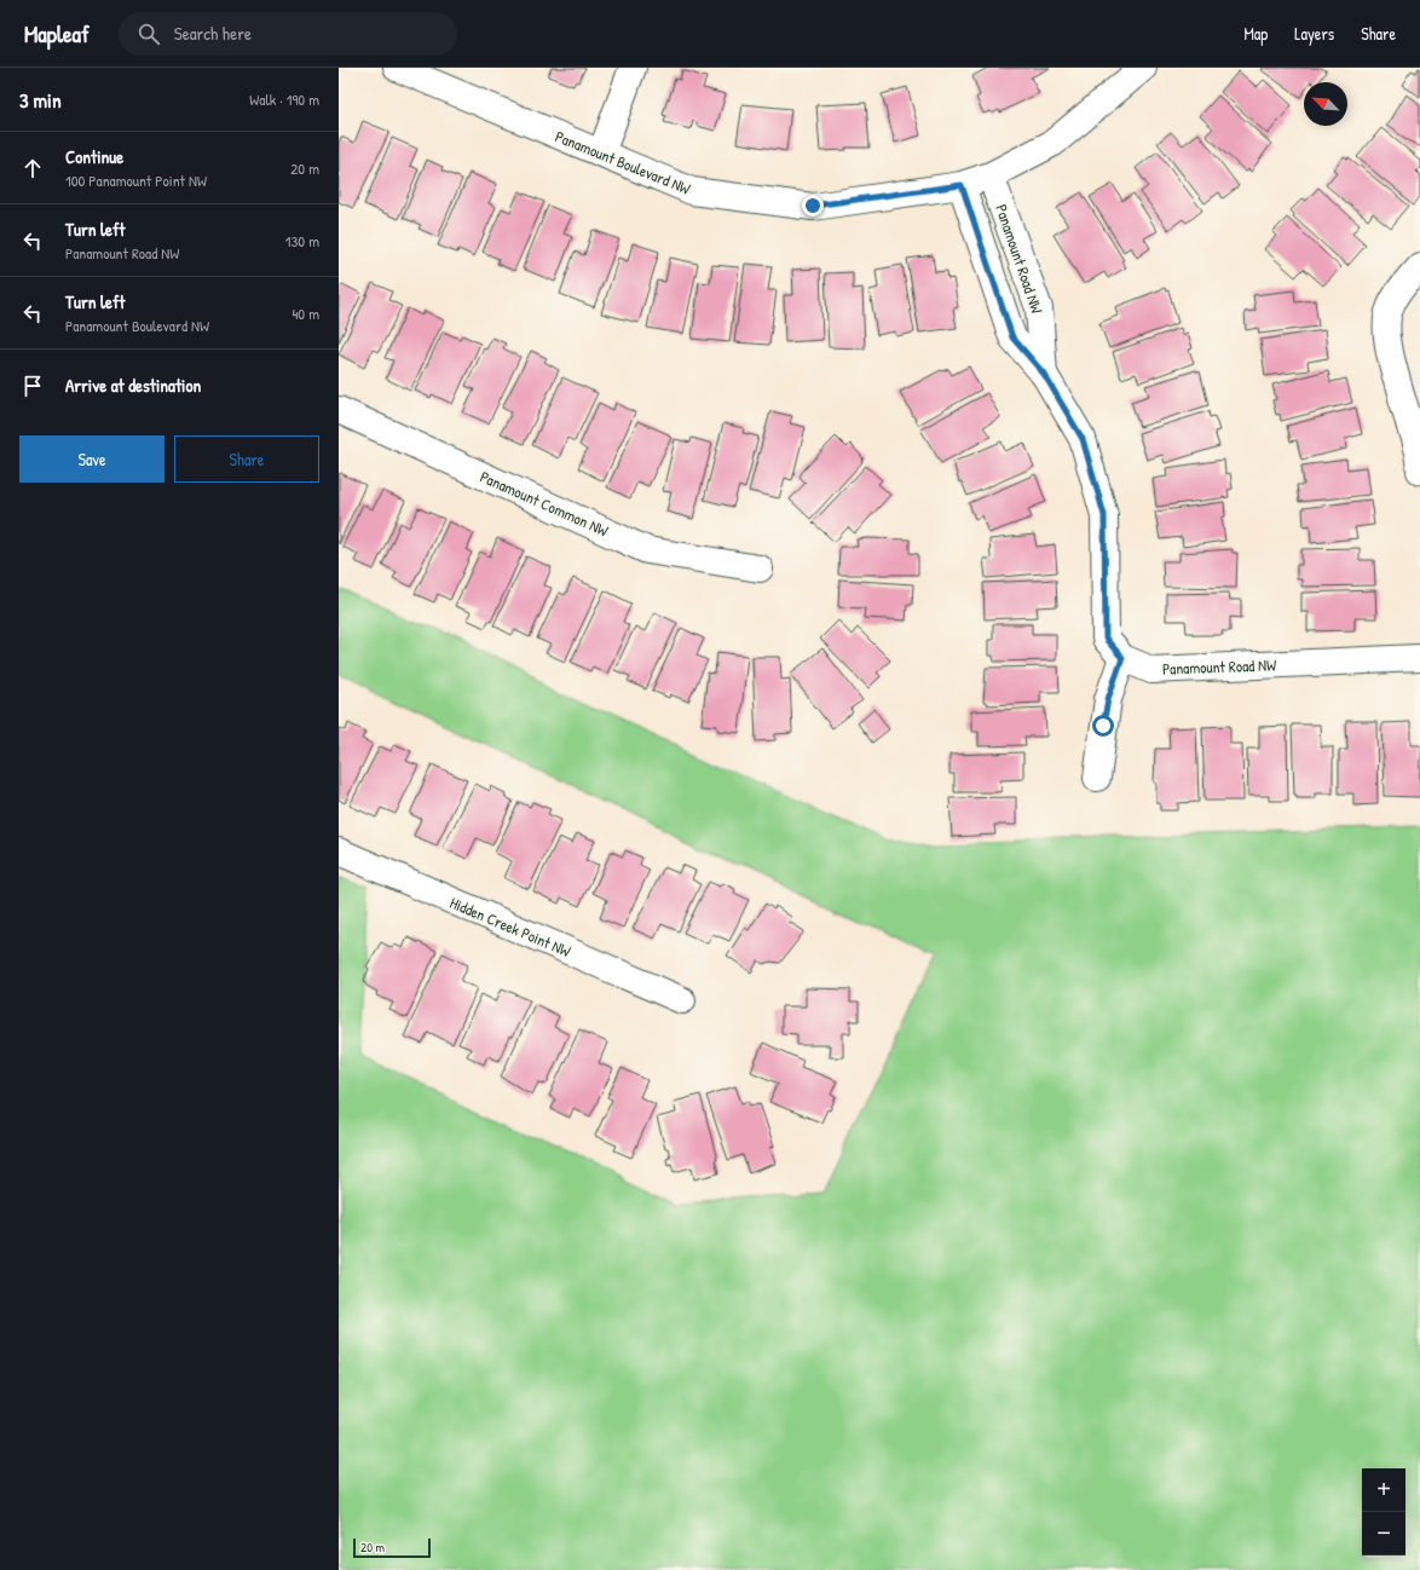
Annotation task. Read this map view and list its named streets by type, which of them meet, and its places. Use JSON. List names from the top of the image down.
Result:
{
  "streets": {
    "street": [
      "Panamount Boulevard NW",
      "Panamount Road NW",
      "Panamount Common NW",
      "Hidden Creek Point NW"
    ]
  },
  "crossings": [
    ["Panamount Boulevard NW", "Panamount Road NW"]
  ],
  "scale_bar": "20 m",
  "north": "top left",
  "page": {
    "header": "Mapleaf",
    "search": "Search here",
    "nav": ["Map", "Layers", "Share"],
    "heading": ["3 min", "Walk · 190 m"],
    "list": [
      ["Continue", "100 Panamount Point NW", "20 m"],
      ["Turn left", "Panamount Road NW", "130 m"],
      ["Turn left", "Panamount Boulevard NW", "40 m"],
      "Arrive at destination"
    ],
    "buttons": ["Save", "Share"],
    "map_buttons": ["+", "−"],
    "scale": "20 m"
  }
}
